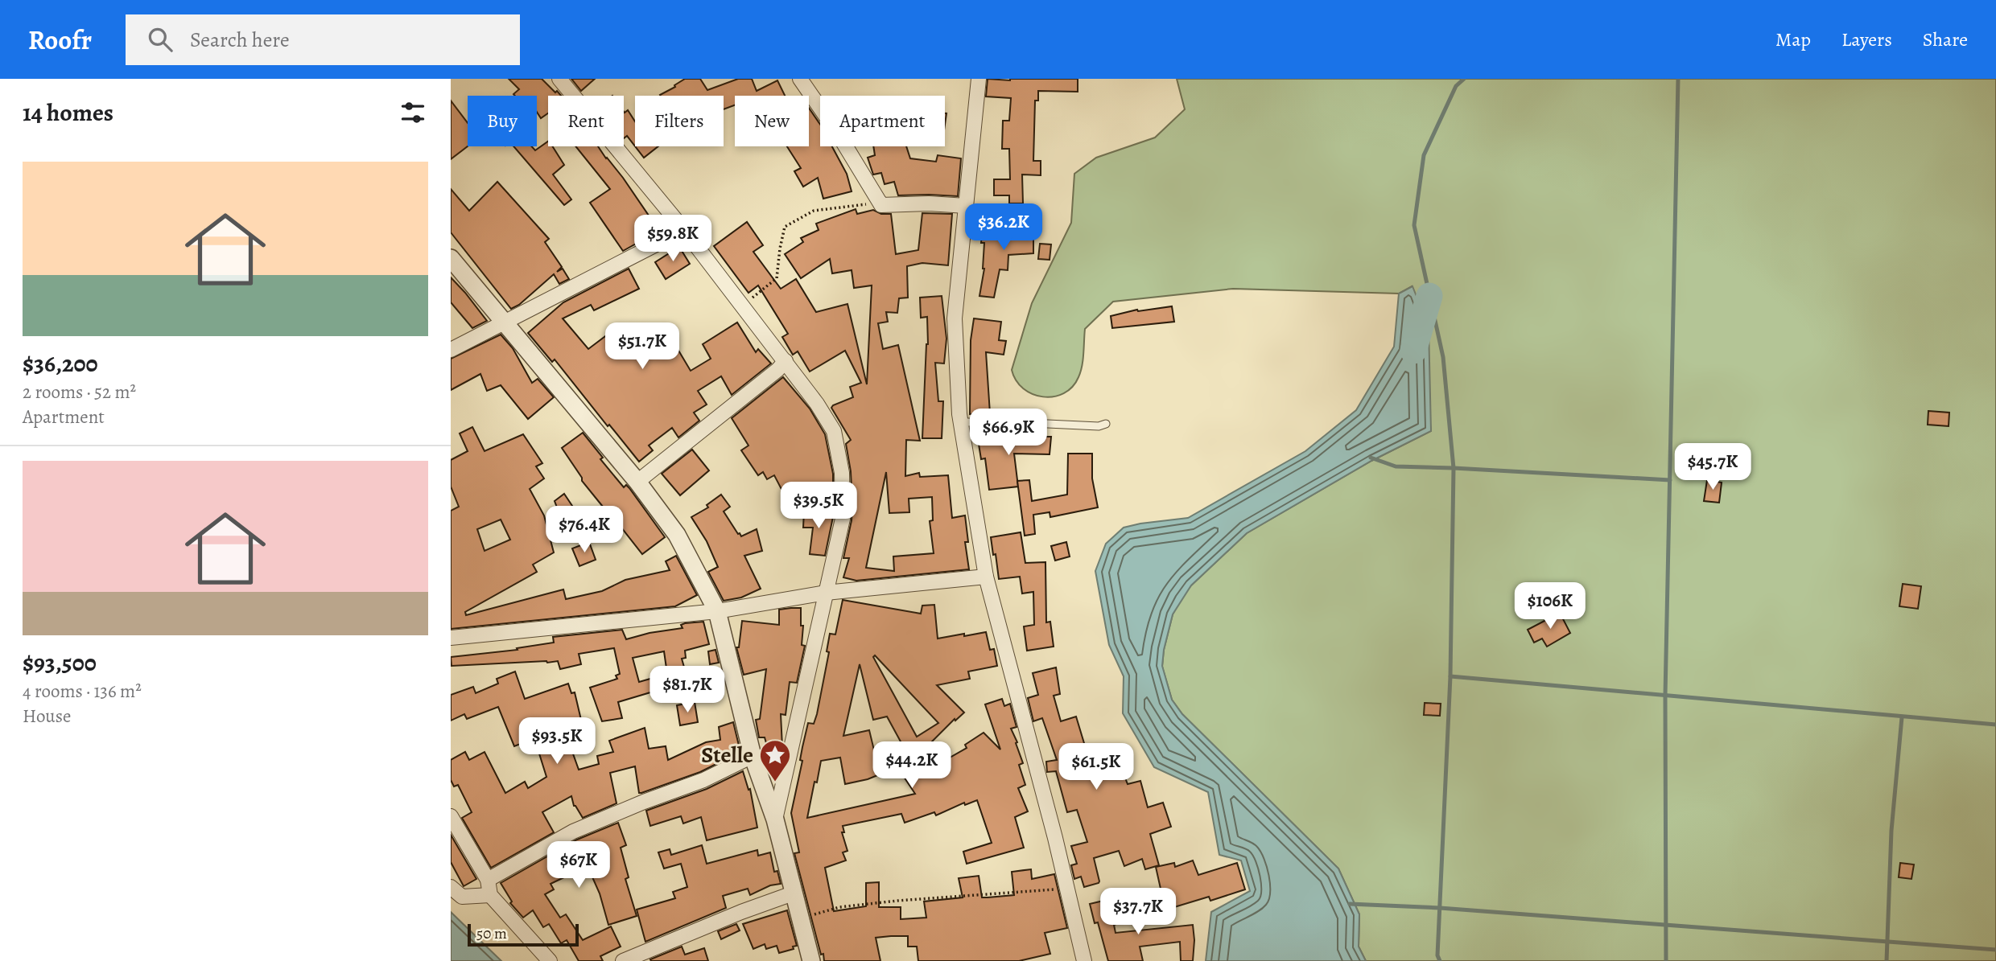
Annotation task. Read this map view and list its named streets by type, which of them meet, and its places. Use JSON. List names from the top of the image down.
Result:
{
  "places": {
    "place": ["Stelle"]
  },
  "scale_bar": "50 m",
  "page": {
    "header": "Roofr",
    "search": "Search here",
    "nav": ["Map", "Layers", "Share"],
    "heading": "14 homes",
    "chip": [
      "Buy",
      "Rent",
      "Filters",
      "New",
      "Apartment"
    ],
    "list": [
      {
        "name": "$36,200",
        "note": "2 rooms · 52 m² · Apartment"
      },
      {
        "name": "$93,500",
        "note": "4 rooms · 136 m² · House"
      }
    ],
    "price": [
      "$36.2K",
      "$59.8K",
      "$51.7K",
      "$66.9K",
      "$45.7K",
      "$39.5K",
      "$76.4K",
      "$106K",
      "$81.7K",
      "$93.5K",
      "$44.2K",
      "$61.5K",
      "$67K",
      "$37.7K"
    ],
    "scale": "50 m"
  }
}
